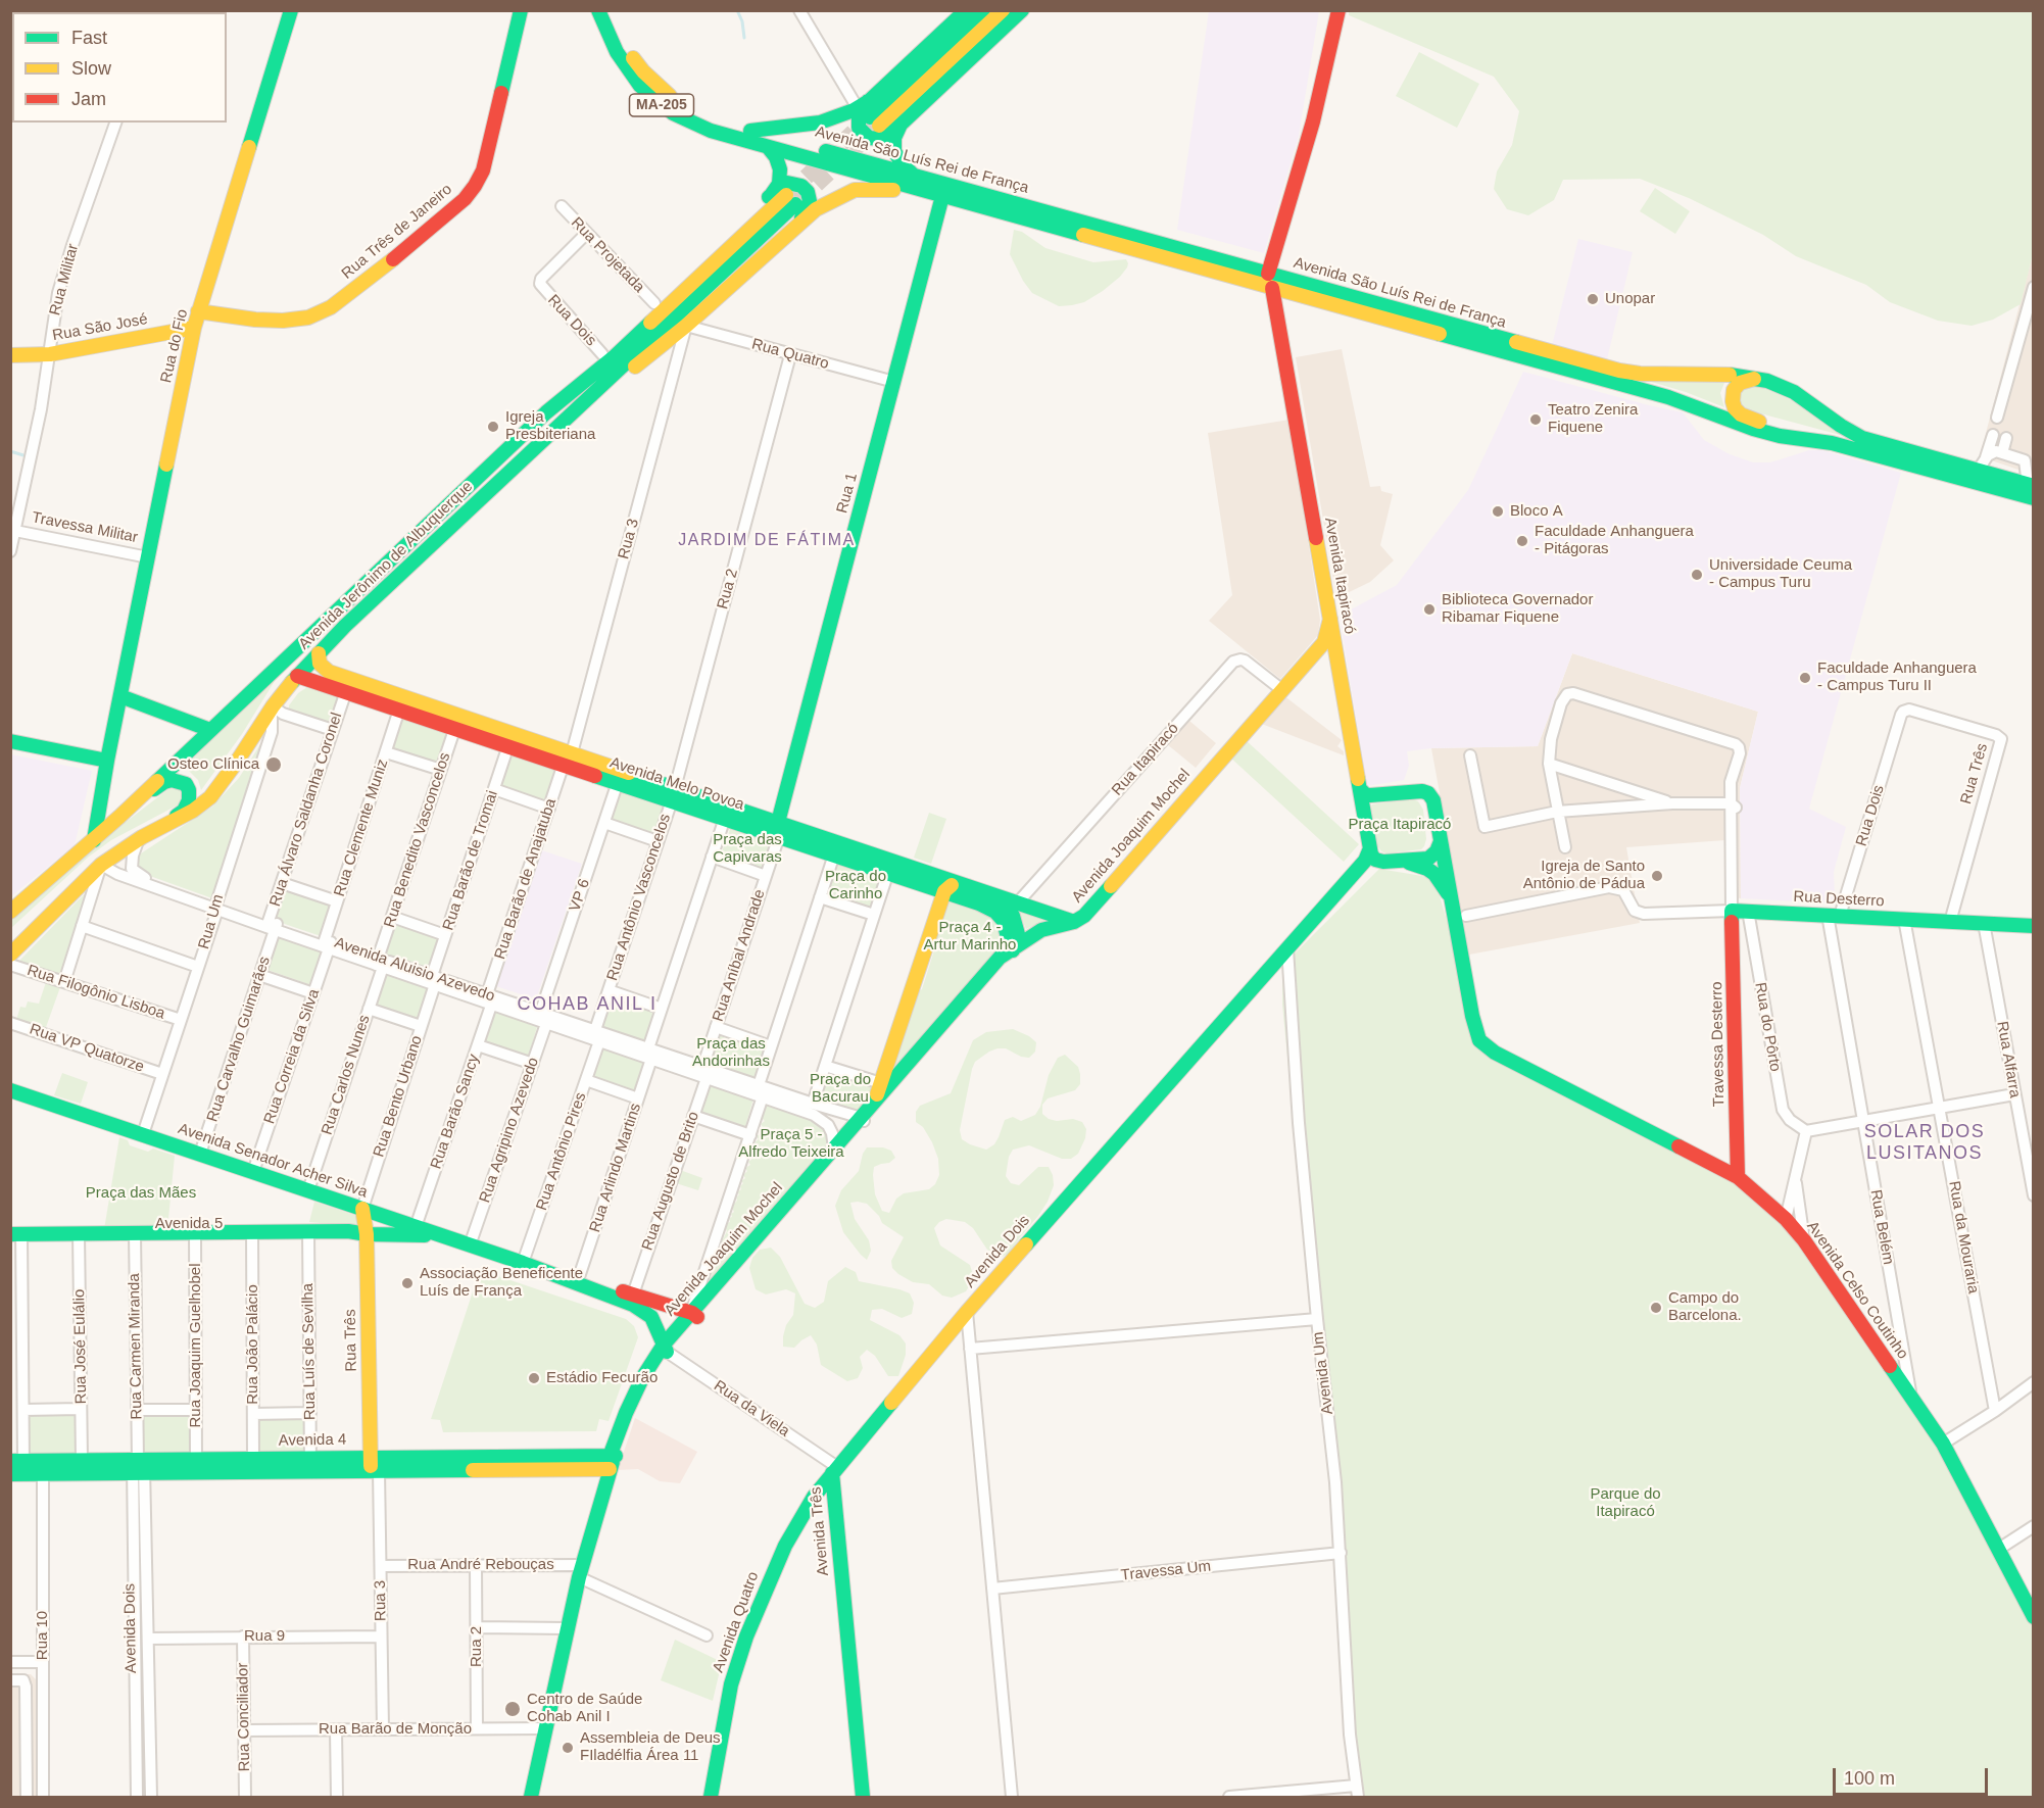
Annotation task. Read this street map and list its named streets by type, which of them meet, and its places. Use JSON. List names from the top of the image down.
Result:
{
  "streets": {
    "main road": [
      "MA-205",
      "Avenida São Luís Rei de França",
      "Rua Três de Janeiro",
      "Rua São José",
      "Rua do Fio",
      "Rua 1",
      "Avenida Jerônimo de Albuquerque",
      "Avenida Itapiracó",
      "Rua Três",
      "Avenida Melo Povoa",
      "Avenida Joaquim Mochel",
      "Rua Desterro",
      "Travessa Desterro",
      "Avenida Senador Acher Silva",
      "Avenida 5",
      "Avenida Dois",
      "Avenida Celso Coutinho",
      "Avenida 4",
      "Avenida Três",
      "Avenida Quatro"
    ],
    "street": [
      "Rua Projetada",
      "Rua Militar",
      "Rua Dois",
      "Rua Quatro",
      "Travessa Militar",
      "Rua 3",
      "Rua 2",
      "Rua Itapiracó",
      "Rua Álvaro Saldanha Coronel",
      "Rua Clemente Muniz",
      "Rua Benedito Vasconcelos",
      "Rua Barão de Tromai",
      "Rua Barão de Anajatuba",
      "VP 6",
      "Rua Antônio Vasconcelos",
      "Rua Um",
      "Rua Aníbal Andrade",
      "Avenida Aluisio Azevedo",
      "Rua Filogônio Lisboa",
      "Rua do Pôrto",
      "Rua Carvalho Guimarães",
      "Rua VP Quatorze",
      "Rua Correia da Silva",
      "Rua Alfarra",
      "Rua Carlos Nunes",
      "Rua Bento Urbano",
      "Rua Barão Sancy",
      "Rua Agripino Azevedo",
      "Rua Antônio Pires",
      "Rua Arlindo Martins",
      "Rua Augusto de Brito",
      "Rua Belém",
      "Rua da Mouraria",
      "Rua João Palácio",
      "Rua Joaquim Guelhobel",
      "Rua José Eulálio",
      "Rua Carmen Miranda",
      "Rua Luís de Sevilha",
      "Avenida Um",
      "Rua da Viela",
      "Rua André Rebouças",
      "Travessa Um",
      "Rua 10",
      "Rua 9",
      "Rua Conciliador",
      "Rua Barão de Monção"
    ]
  },
  "crossings": [
    ["MA-205", "Avenida São Luís Rei de França"],
    ["Avenida São Luís Rei de França", "Rua 1"],
    ["Avenida São Luís Rei de França", "Avenida Itapiracó"],
    ["Rua Três de Janeiro", "Rua do Fio"],
    ["Rua Projetada", "Rua Dois"],
    ["Rua Militar", "Rua São José"],
    ["Rua Militar", "Travessa Militar"],
    ["Rua Dois", "Rua Três"],
    ["Rua Dois", "Rua Desterro"],
    ["Rua Dois", "Rua Belém"],
    ["Rua São José", "Rua do Fio"],
    ["Rua do Fio", "Travessa Militar"],
    ["Rua do Fio", "Avenida Jerônimo de Albuquerque"],
    ["Rua Quatro", "Rua 1"],
    ["Rua Quatro", "Rua 3"],
    ["Rua Quatro", "Rua 2"],
    ["Rua 1", "Avenida Melo Povoa"],
    ["Rua 1", "Rua Aníbal Andrade"],
    ["Rua 3", "Rua Três"],
    ["Rua 3", "Avenida Melo Povoa"],
    ["Rua 3", "Rua Barão de Anajatuba"],
    ["Rua 3", "Avenida 4"],
    ["Rua 3", "Rua André Rebouças"],
    ["Rua 3", "Rua 9"],
    ["Rua 3", "Rua Barão de Monção"],
    ["Avenida Jerônimo de Albuquerque", "Avenida Melo Povoa"],
    ["Avenida Jerônimo de Albuquerque", "Rua Um"],
    ["Avenida Jerônimo de Albuquerque", "Avenida Aluisio Azevedo"],
    ["Avenida Jerônimo de Albuquerque", "Rua Filogônio Lisboa"],
    ["Avenida Itapiracó", "Avenida Joaquim Mochel"],
    ["Avenida Itapiracó", "Avenida Dois"],
    ["Avenida Itapiracó", "Avenida Celso Coutinho"],
    ["Rua 2", "Avenida Melo Povoa"],
    ["Rua 2", "Rua Antônio Vasconcelos"],
    ["Rua 2", "Rua André Rebouças"],
    ["Rua 2", "Rua Barão de Monção"],
    ["Rua Itapiracó", "Avenida Melo Povoa"],
    ["Rua Itapiracó", "Avenida Joaquim Mochel"],
    ["Rua Três", "Rua Desterro"],
    ["Rua Três", "Rua Bento Urbano"],
    ["Rua Três", "Avenida Senador Acher Silva"],
    ["Rua Três", "Avenida 5"],
    ["Rua Três", "Avenida 4"],
    ["Avenida Melo Povoa", "Rua Álvaro Saldanha Coronel"],
    ["Avenida Melo Povoa", "Rua Clemente Muniz"],
    ["Avenida Melo Povoa", "Avenida Joaquim Mochel"],
    ["Avenida Melo Povoa", "Rua Benedito Vasconcelos"],
    ["Avenida Melo Povoa", "Rua Barão de Tromai"],
    ["Avenida Melo Povoa", "Rua Barão de Anajatuba"],
    ["Avenida Melo Povoa", "VP 6"],
    ["Avenida Melo Povoa", "Rua Antônio Vasconcelos"],
    ["Avenida Melo Povoa", "Rua Aníbal Andrade"],
    ["Avenida Melo Povoa", "Rua Arlindo Martins"],
    ["Rua Álvaro Saldanha Coronel", "Avenida Aluisio Azevedo"],
    ["Rua Álvaro Saldanha Coronel", "Rua Carvalho Guimarães"],
    ["Rua Clemente Muniz", "Avenida Aluisio Azevedo"],
    ["Rua Clemente Muniz", "Rua Correia da Silva"],
    ["Avenida Joaquim Mochel", "Avenida Aluisio Azevedo"],
    ["Avenida Joaquim Mochel", "Avenida Senador Acher Silva"],
    ["Avenida Joaquim Mochel", "Rua da Viela"],
    ["Avenida Joaquim Mochel", "Avenida 4"],
    ["Avenida Joaquim Mochel", "Rua André Rebouças"],
    ["Avenida Joaquim Mochel", "Rua Barão de Monção"],
    ["Rua Benedito Vasconcelos", "Avenida Aluisio Azevedo"],
    ["Rua Benedito Vasconcelos", "Rua Carlos Nunes"],
    ["Rua Barão de Tromai", "Avenida Aluisio Azevedo"],
    ["Rua Barão de Tromai", "Rua Bento Urbano"],
    ["Rua Barão de Anajatuba", "Avenida Aluisio Azevedo"],
    ["Rua Barão de Anajatuba", "Rua Barão Sancy"],
    ["VP 6", "Avenida Aluisio Azevedo"],
    ["VP 6", "Rua Agripino Azevedo"],
    ["Rua Antônio Vasconcelos", "Avenida Aluisio Azevedo"],
    ["Rua Antônio Vasconcelos", "Rua Antônio Pires"],
    ["Rua Desterro", "Rua do Pôrto"],
    ["Rua Desterro", "Travessa Desterro"],
    ["Rua Desterro", "Rua Alfarra"],
    ["Rua Desterro", "Rua Belém"],
    ["Rua Desterro", "Rua da Mouraria"],
    ["Rua Desterro", "Avenida Celso Coutinho"],
    ["Rua Um", "Avenida Aluisio Azevedo"],
    ["Rua Um", "Rua Filogônio Lisboa"],
    ["Rua Um", "Rua VP Quatorze"],
    ["Rua Um", "Avenida Senador Acher Silva"],
    ["Rua Aníbal Andrade", "Avenida Aluisio Azevedo"],
    ["Rua Aníbal Andrade", "Rua Augusto de Brito"],
    ["Avenida Aluisio Azevedo", "Rua Carvalho Guimarães"],
    ["Avenida Aluisio Azevedo", "Rua Correia da Silva"],
    ["Avenida Aluisio Azevedo", "Rua Carlos Nunes"],
    ["Avenida Aluisio Azevedo", "Rua Bento Urbano"],
    ["Avenida Aluisio Azevedo", "Rua Barão Sancy"],
    ["Avenida Aluisio Azevedo", "Rua Agripino Azevedo"],
    ["Avenida Aluisio Azevedo", "Rua Antônio Pires"],
    ["Avenida Aluisio Azevedo", "Rua Arlindo Martins"],
    ["Avenida Aluisio Azevedo", "Rua Augusto de Brito"],
    ["Rua Carvalho Guimarães", "Avenida Senador Acher Silva"],
    ["Travessa Desterro", "Avenida Celso Coutinho"],
    ["Rua Correia da Silva", "Avenida Senador Acher Silva"],
    ["Rua Carlos Nunes", "Avenida Senador Acher Silva"],
    ["Rua Bento Urbano", "Avenida Senador Acher Silva"],
    ["Rua Barão Sancy", "Avenida Senador Acher Silva"],
    ["Rua Agripino Azevedo", "Avenida Senador Acher Silva"],
    ["Rua Antônio Pires", "Avenida Senador Acher Silva"],
    ["Avenida Senador Acher Silva", "Rua Arlindo Martins"],
    ["Avenida Senador Acher Silva", "Rua Augusto de Brito"],
    ["Avenida Senador Acher Silva", "Avenida 5"],
    ["Avenida Senador Acher Silva", "Rua da Viela"],
    ["Avenida 5", "Rua João Palácio"],
    ["Avenida 5", "Rua Joaquim Guelhobel"],
    ["Avenida 5", "Rua José Eulálio"],
    ["Avenida 5", "Rua Carmen Miranda"],
    ["Avenida 5", "Rua Luís de Sevilha"],
    ["Rua Belém", "Avenida Celso Coutinho"],
    ["Avenida Dois", "Avenida Celso Coutinho"],
    ["Avenida Dois", "Rua Carmen Miranda"],
    ["Avenida Dois", "Avenida Um"],
    ["Avenida Dois", "Avenida 4"],
    ["Avenida Dois", "Avenida Três"],
    ["Avenida Dois", "Travessa Um"],
    ["Avenida Dois", "Rua 9"],
    ["Rua João Palácio", "Avenida 4"],
    ["Rua Joaquim Guelhobel", "Avenida 4"],
    ["Rua José Eulálio", "Avenida 4"],
    ["Rua Carmen Miranda", "Avenida 4"],
    ["Rua Luís de Sevilha", "Avenida 4"],
    ["Avenida Um", "Travessa Um"],
    ["Rua da Viela", "Avenida Três"],
    ["Rua da Viela", "Avenida Quatro"],
    ["Avenida 4", "Rua 10"],
    ["Avenida Três", "Avenida Quatro"],
    ["Rua 9", "Rua Conciliador"],
    ["Rua Conciliador", "Rua Barão de Monção"]
  ],
  "districts": ["JARDIM DE FÁTIMA", "COHAB ANIL I", "SOLAR DOS LUSITANOS"],
  "parks": [
    "Praça Itapiracó",
    "Praça das Capivaras",
    "Praça do Carinho",
    "Praça 4 - Artur Marinho",
    "Praça das Andorinhas",
    "Praça do Bacurau",
    "Praça 5 - Alfredo Teixeira",
    "Praça das Mães",
    "Parque do Itapiracó"
  ],
  "places": [
    "Unopar",
    "Teatro Zenira Fiquene",
    "Igreja Presbiteriana",
    "Bloco A",
    "Faculdade Anhanguera - Pitágoras",
    "Universidade Ceuma - Campus Turu",
    "Biblioteca Governador Ribamar Fiquene",
    "Faculdade Anhanguera - Campus Turu II",
    "Osteo Clínica",
    "Igreja de Santo Antônio de Pádua",
    "Associação Beneficente Luís de França",
    "Campo do Barcelona.",
    "Estádio Fecurão",
    "Centro de Saúde Cohab Anil I",
    "Assembleia de Deus FIladélfia Área 11"
  ],
  "legend": ["Fast", "Slow", "Jam"],
  "scale_bar": "100 m"
}
